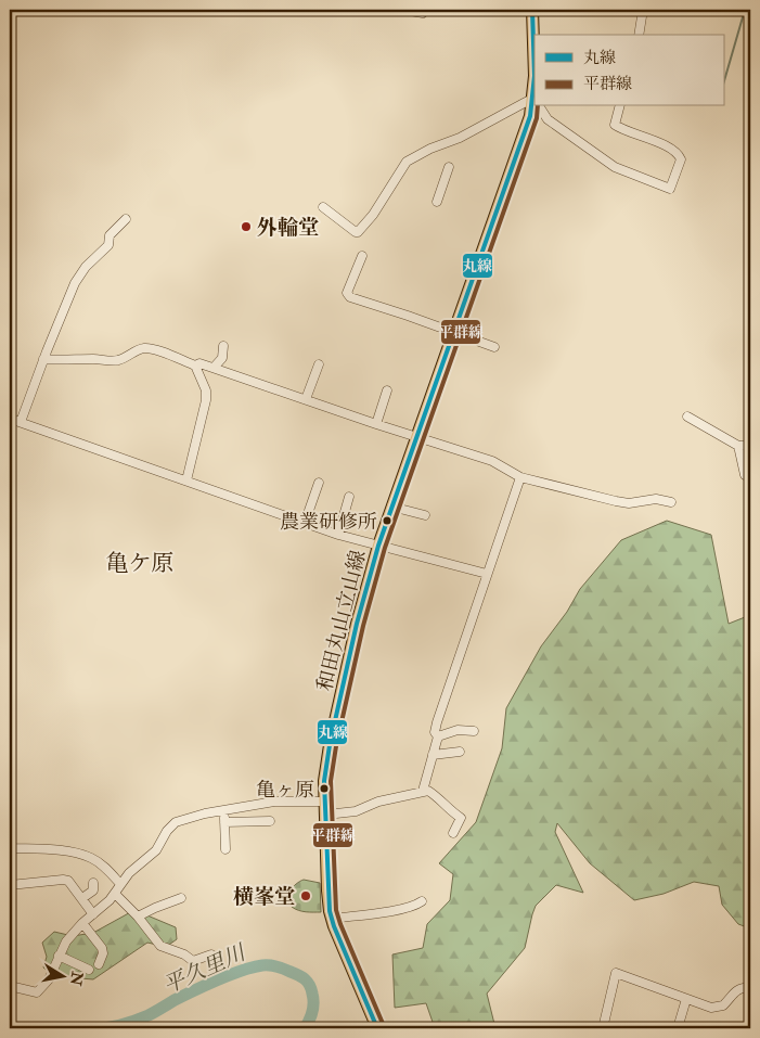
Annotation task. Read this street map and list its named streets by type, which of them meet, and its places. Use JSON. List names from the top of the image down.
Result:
{
  "streets": {
    "main road": ["和田丸山立山線"]
  },
  "districts": ["亀ケ原"],
  "water": ["平久里川"],
  "places": [
    "外輪堂",
    "農業研修所",
    "亀ヶ原",
    "横峯堂"
  ],
  "lines": ["transit line 丸線", "transit line 平群線"],
  "legend": ["丸線", "平群線"],
  "north": "right"
}
